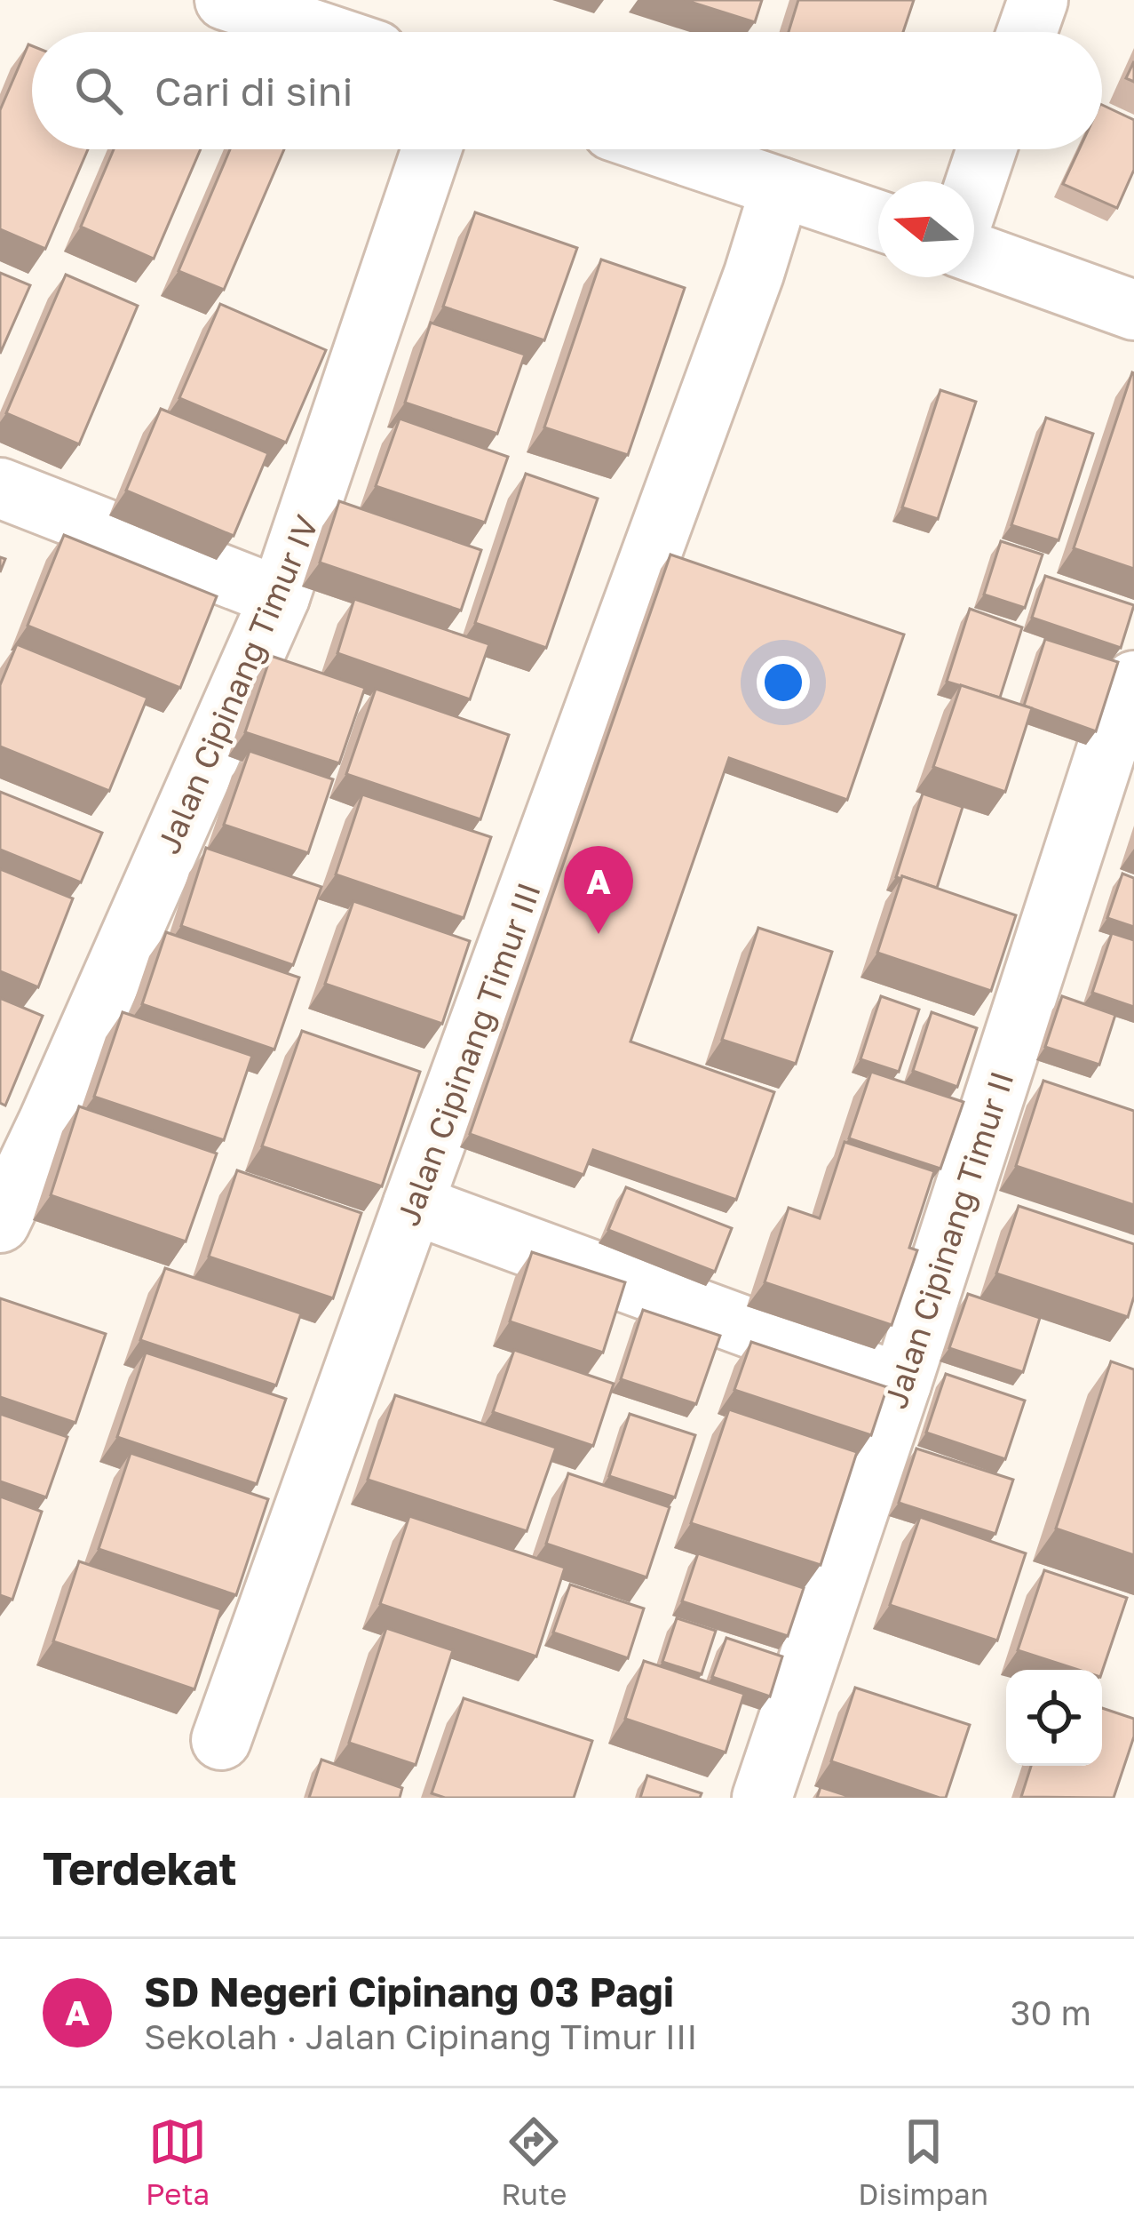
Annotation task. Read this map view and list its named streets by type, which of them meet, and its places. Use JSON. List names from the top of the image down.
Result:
{
  "streets": {
    "street": ["Jalan Cipinang Timur IV", "Jalan Cipinang Timur III", "Jalan Cipinang Timur II"]
  },
  "north": "left",
  "page": {
    "search": "Cari di sini",
    "pins": "A",
    "heading": "Terdekat",
    "list": [
      {
        "mark": "A",
        "name": "SD Negeri Cipinang 03 Pagi",
        "note": "Sekolah · Jalan Cipinang Timur III",
        "value": "30 m"
      }
    ],
    "nav": ["Peta", "Rute", "Disimpan"]
  }
}
